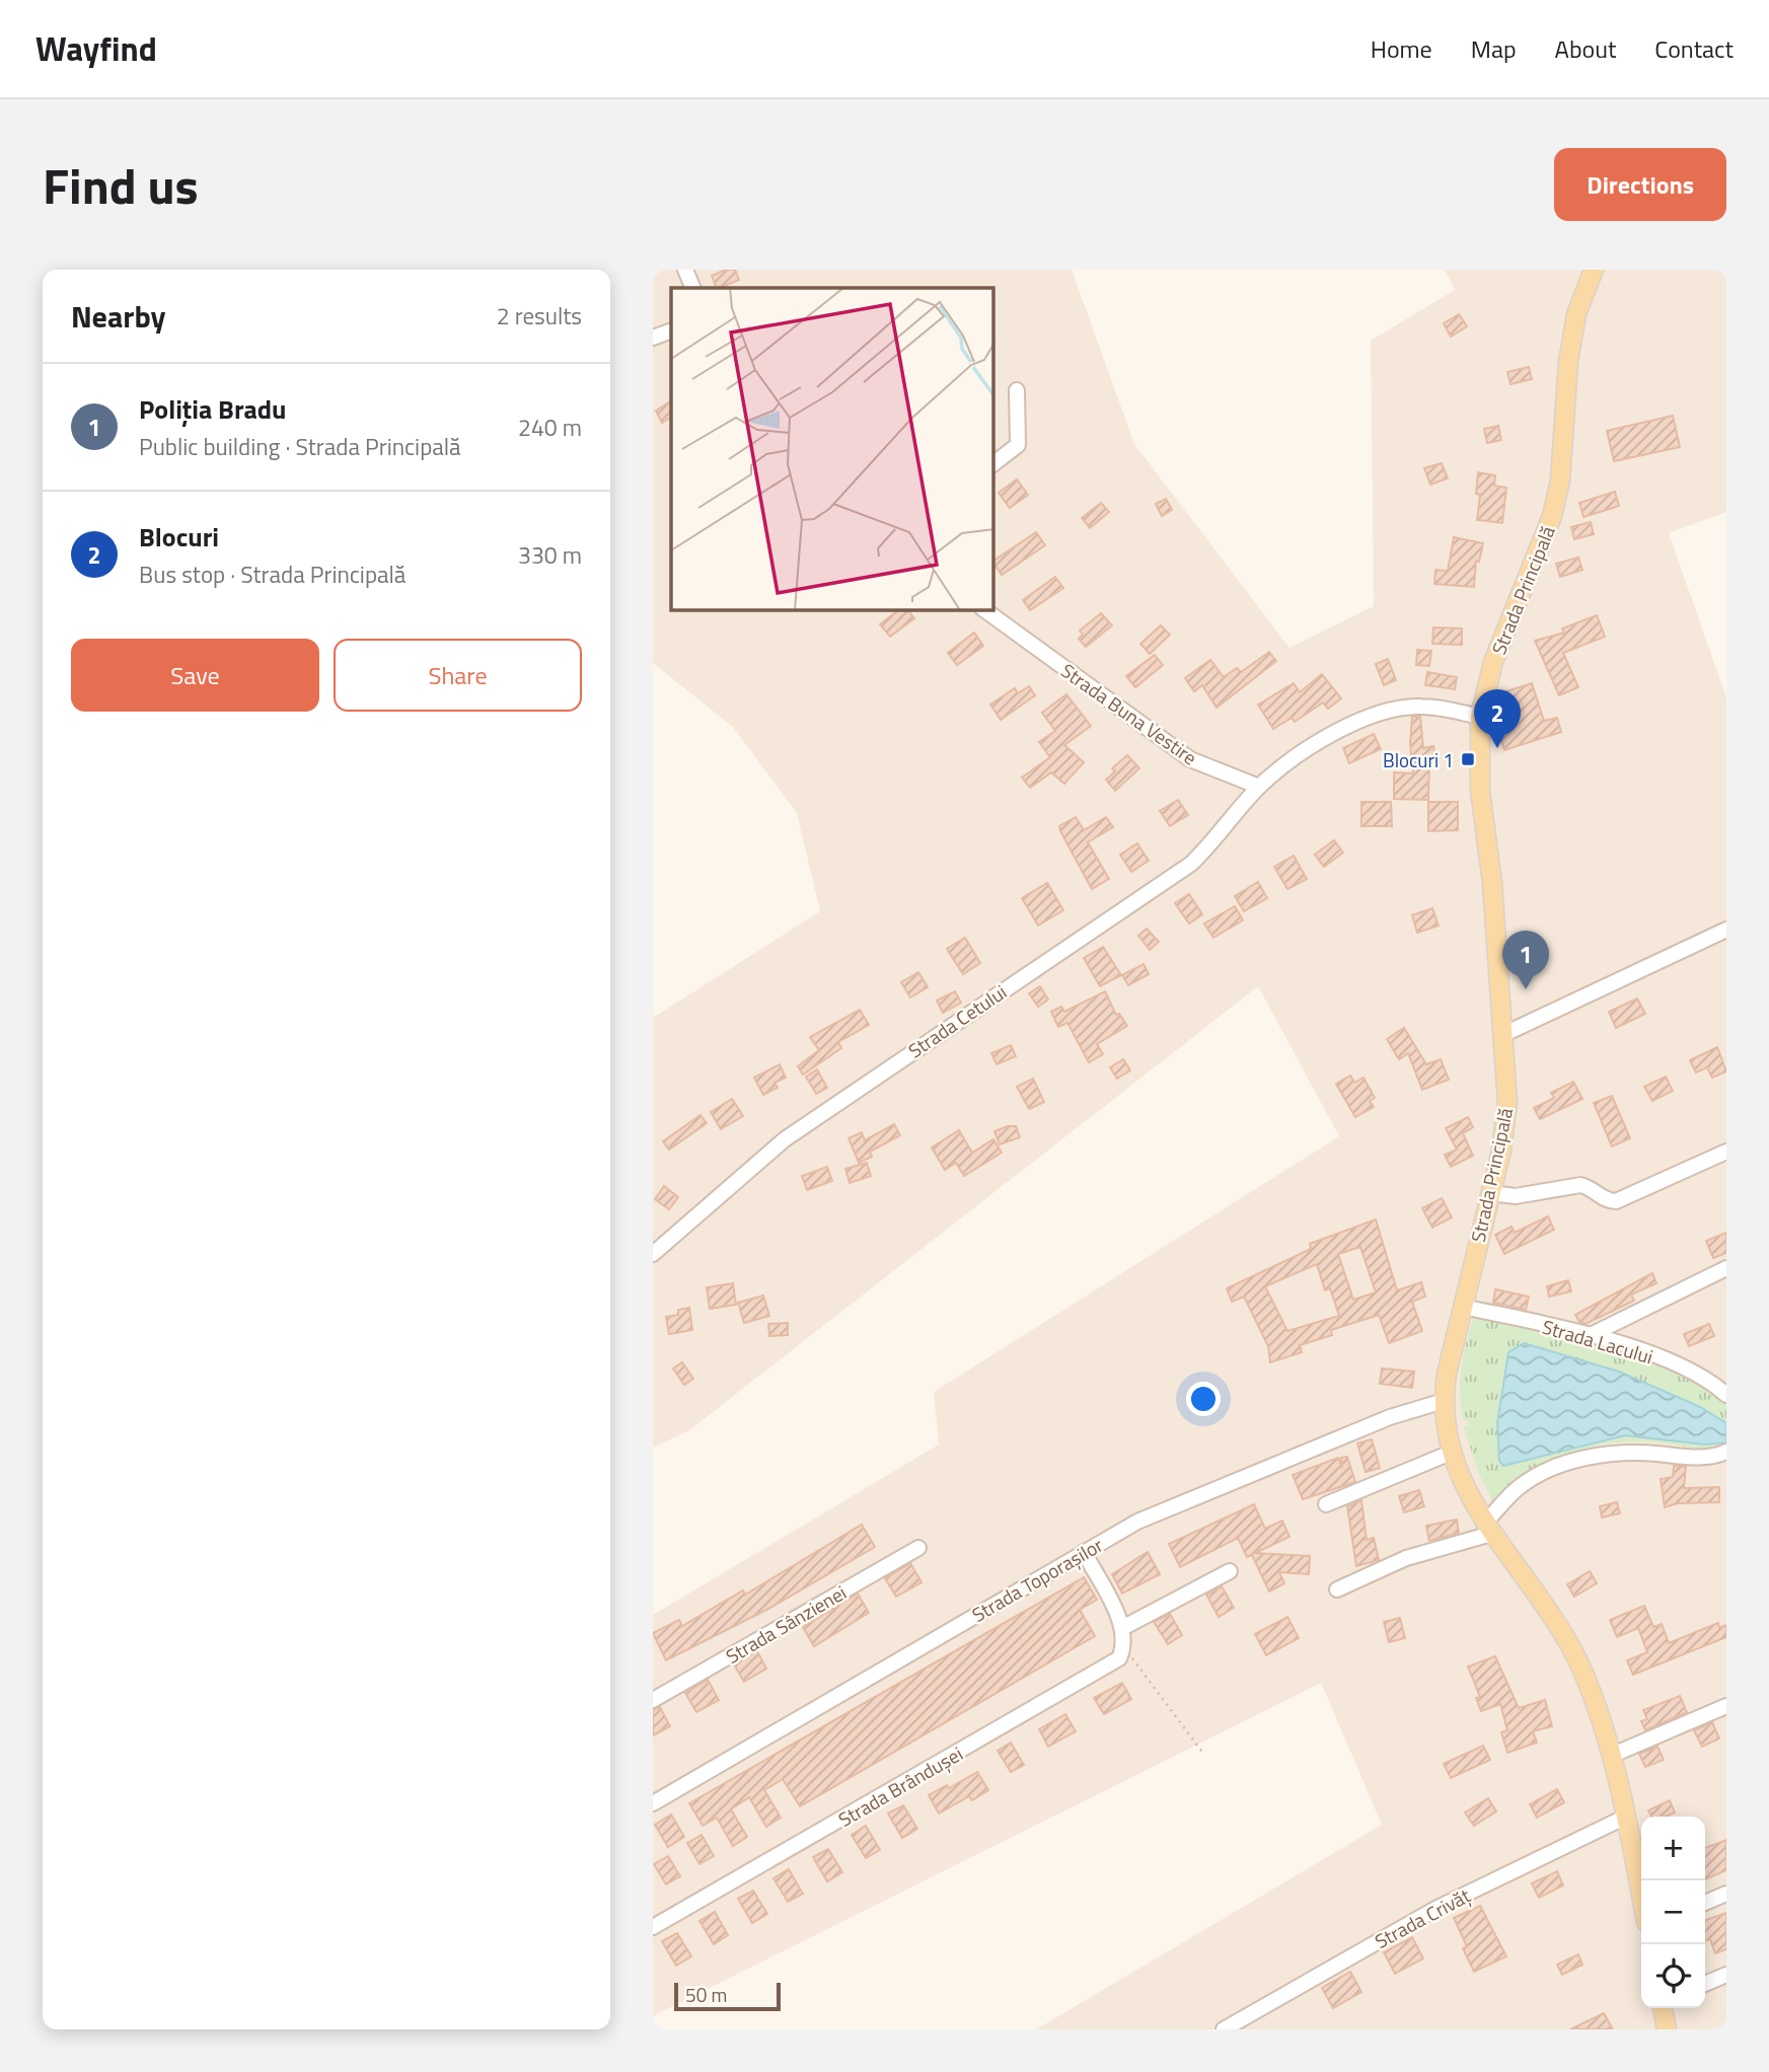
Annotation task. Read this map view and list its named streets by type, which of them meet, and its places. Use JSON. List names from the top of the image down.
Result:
{
  "streets": {
    "main road": ["Strada Principală"],
    "street": [
      "Strada Buna Vestire",
      "Strada Cetului",
      "Strada Lacului",
      "Strada Toporașilor",
      "Strada Sânzienei",
      "Strada Brândușei",
      "Strada Crivăț"
    ]
  },
  "crossings": [
    ["Strada Principală", "Strada Lacului"],
    ["Strada Principală", "Strada Toporașilor"],
    ["Strada Principală", "Strada Crivăț"],
    ["Strada Buna Vestire", "Strada Cetului"]
  ],
  "places": {
    "transit": ["Blocuri 1"]
  },
  "scale_bar": "50 m",
  "page": {
    "header": "Wayfind",
    "nav": [
      "Home",
      "Map",
      "About",
      "Contact"
    ],
    "title": "Find us",
    "buttons": [
      "Directions",
      ["Save", "Share"]
    ],
    "heading": ["Nearby", "2 results"],
    "list": [
      {
        "mark": "1",
        "name": "Poliția Bradu",
        "note": "Public building · Strada Principală",
        "value": "240 m"
      },
      {
        "mark": "2",
        "name": "Blocuri",
        "note": "Bus stop · Strada Principală",
        "value": "330 m"
      }
    ],
    "pins": ["2", "1"],
    "map_buttons": ["+", "−"],
    "scale": "50 m"
  }
}
